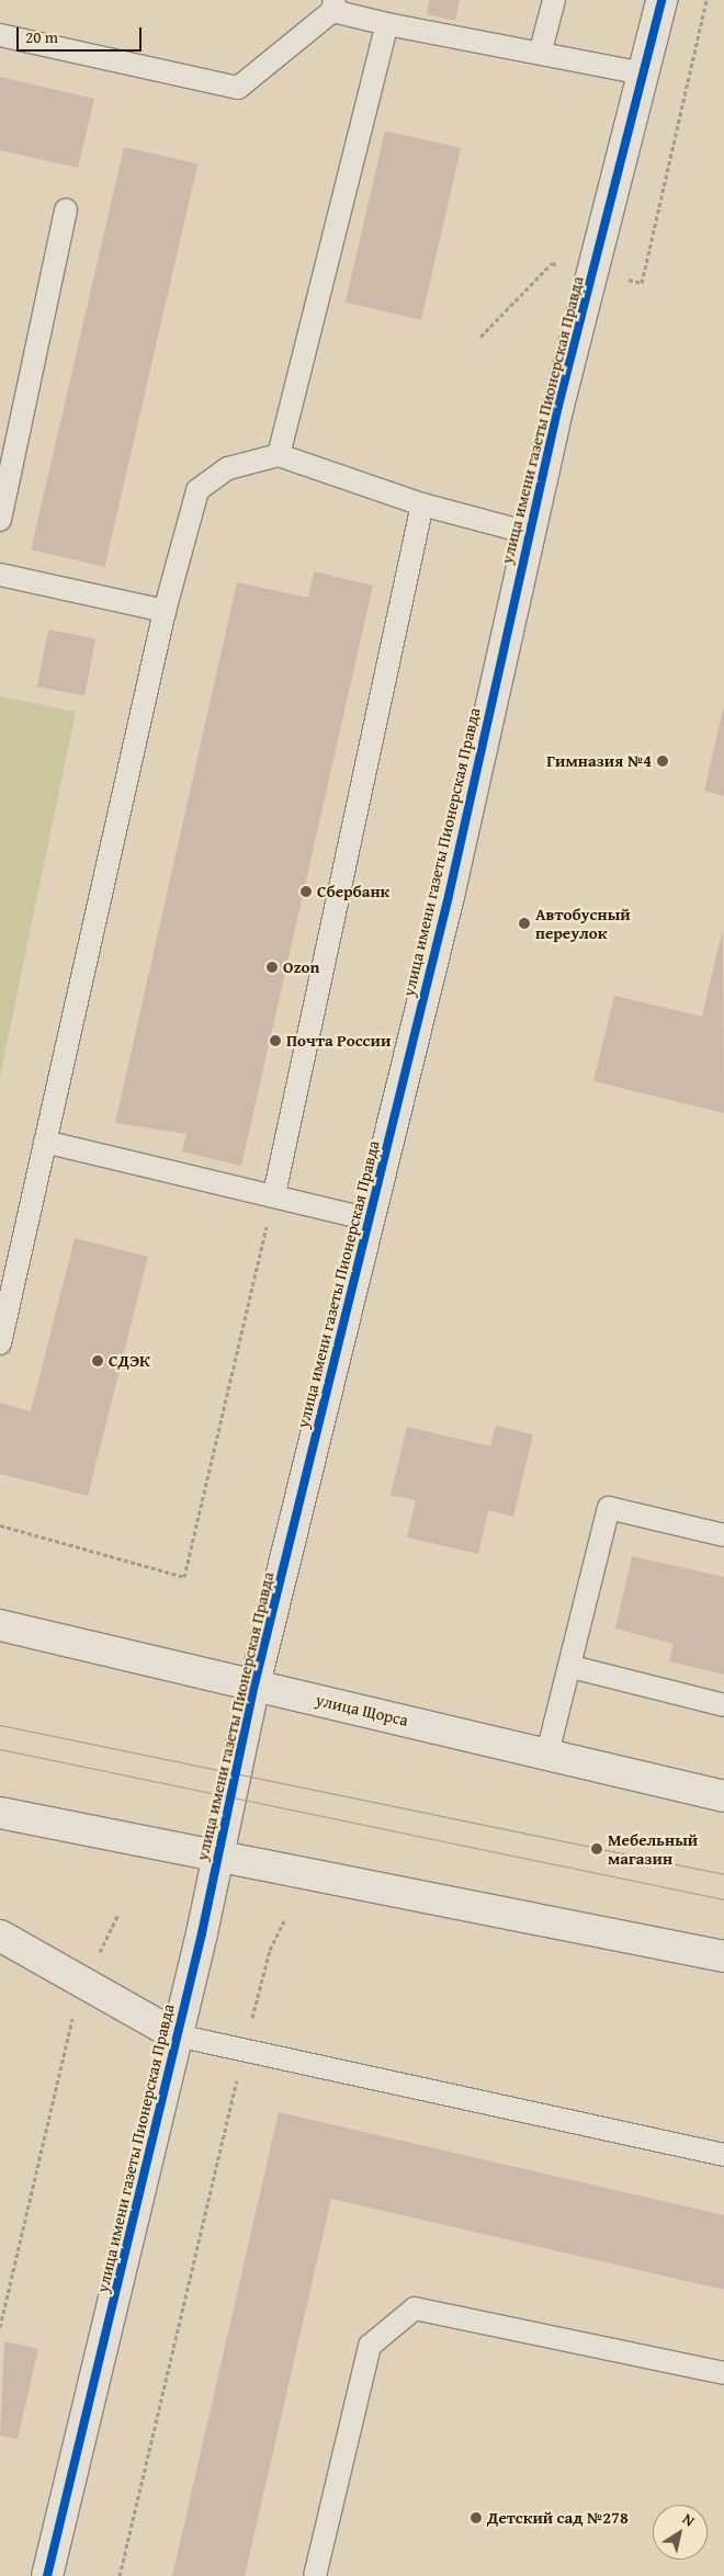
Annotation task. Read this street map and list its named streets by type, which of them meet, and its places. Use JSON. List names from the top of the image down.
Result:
{
  "streets": {
    "street": ["улица имени газеты Пионерская Правда", "улица Щорса"]
  },
  "crossings": [
    ["улица имени газеты Пионерская Правда", "улица Щорса"]
  ],
  "places": [
    "Гимназия №4",
    "Сбербанк",
    "Автобусный переулок",
    "Ozon",
    "Почта России",
    "СДЭК",
    "Мебельный магазин",
    "Детский сад №278"
  ],
  "scale_bar": "20 m",
  "north": "top right"
}
